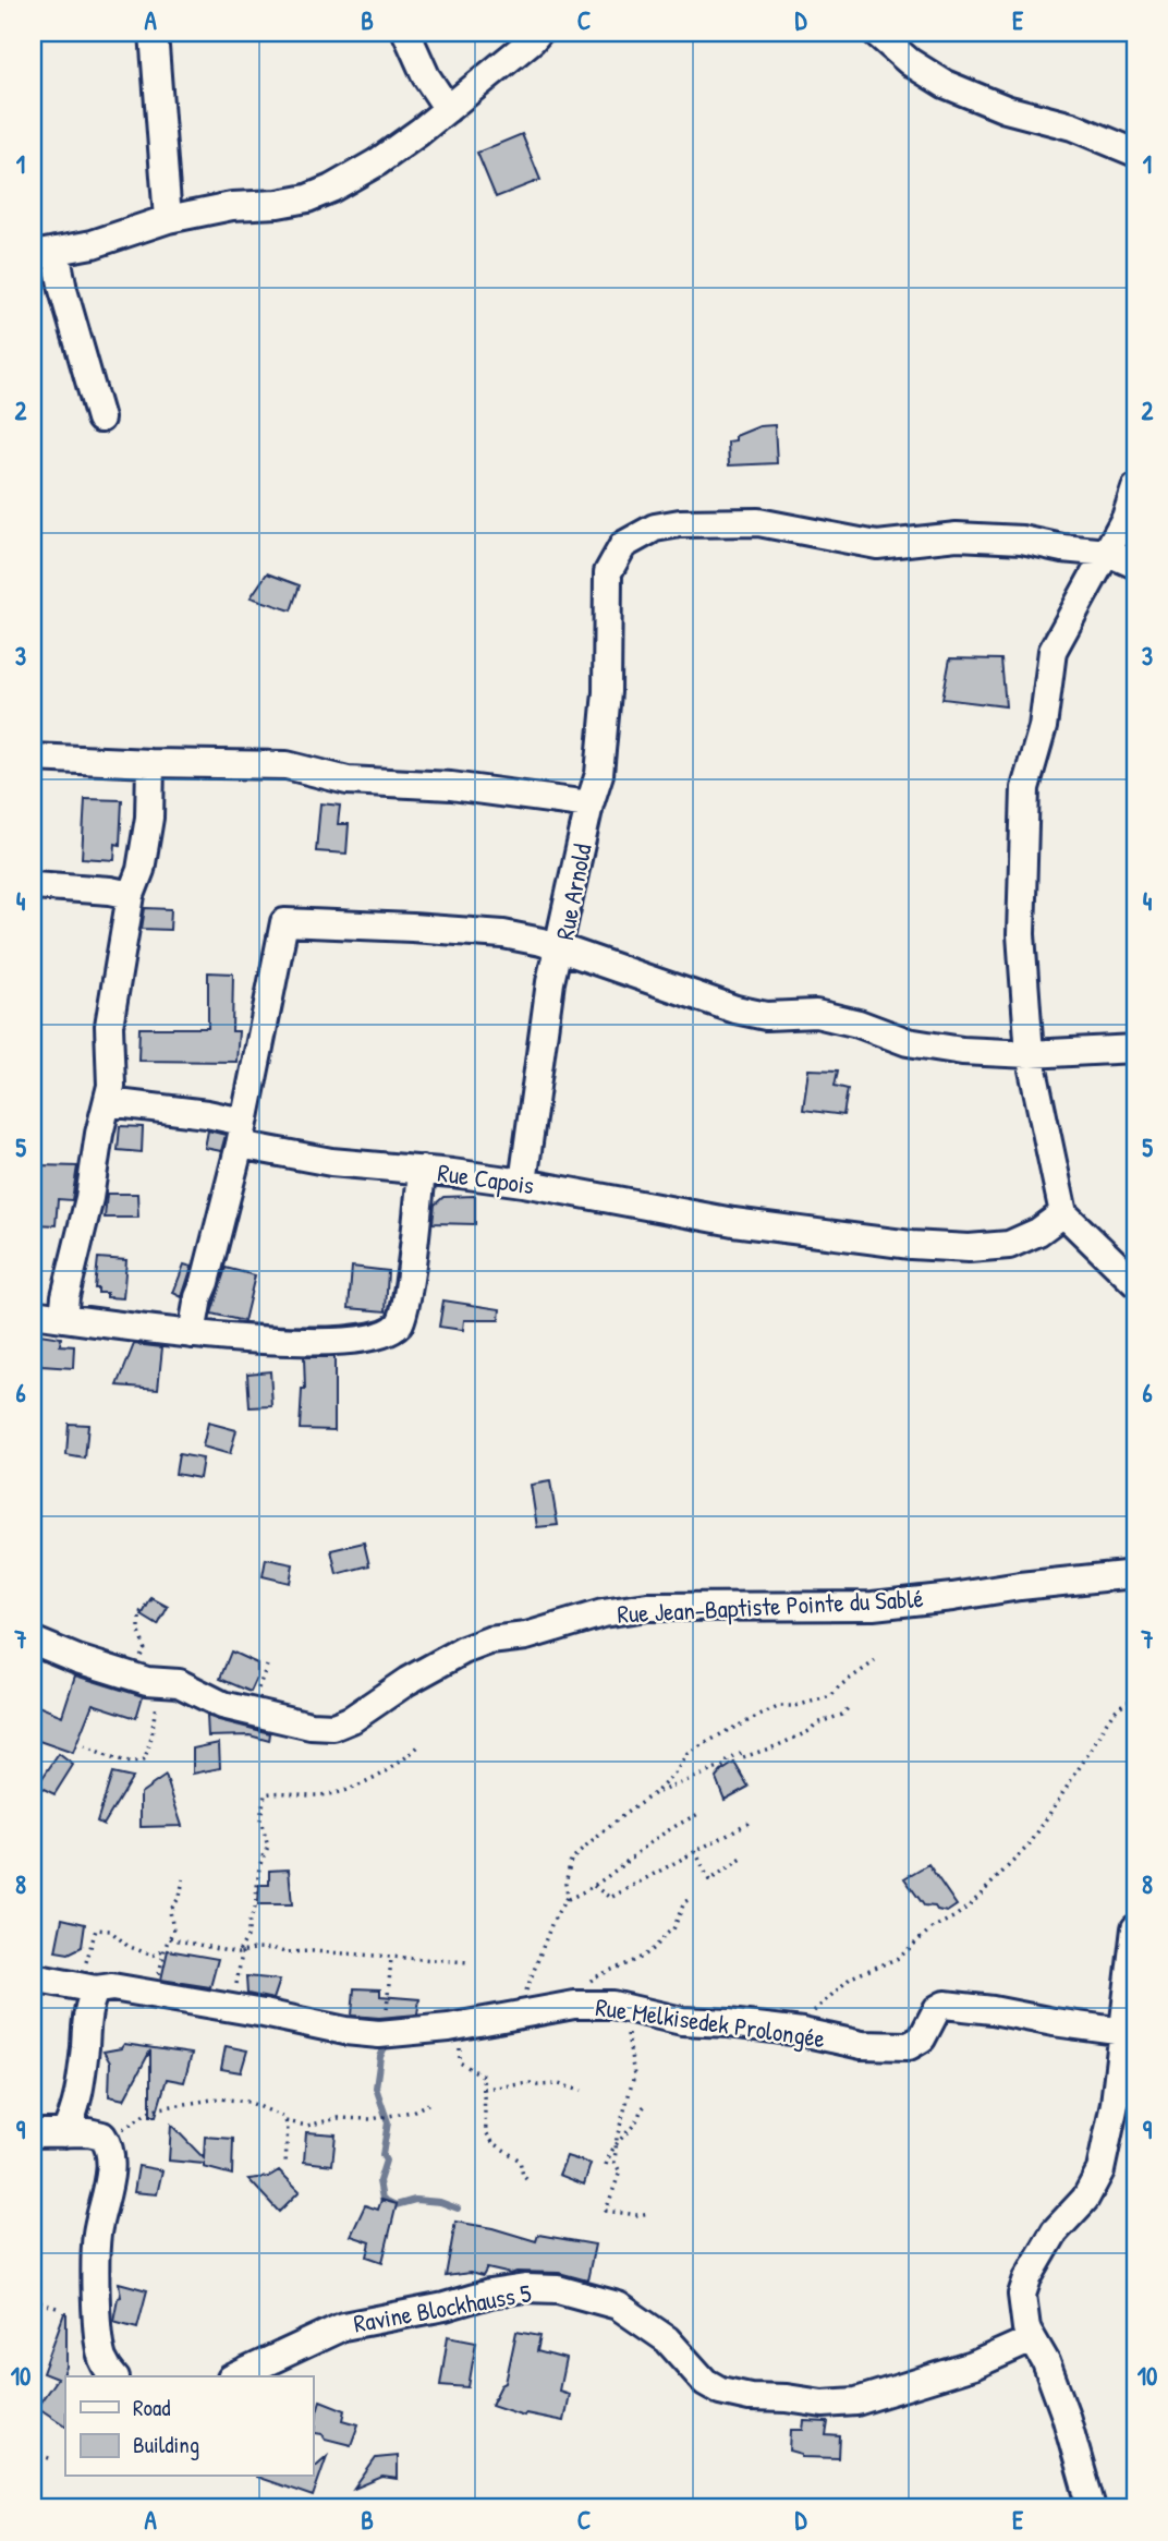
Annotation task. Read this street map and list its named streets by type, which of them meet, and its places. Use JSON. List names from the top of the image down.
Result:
{
  "streets": {
    "street": [
      "Rue Arnold",
      "Rue Capois",
      "Rue Jean-Baptiste Pointe du Sablé",
      "Rue Melkisedek Prolongée",
      "Ravine Blockhauss 5"
    ]
  },
  "legend": ["Road", "Building"],
  "grid": {
    "columns": [
      "A",
      "B",
      "C",
      "D",
      "E"
    ],
    "rows": [
      "1",
      "2",
      "3",
      "4",
      "5",
      "6",
      "7",
      "8",
      "9",
      "10"
    ]
  }
}
